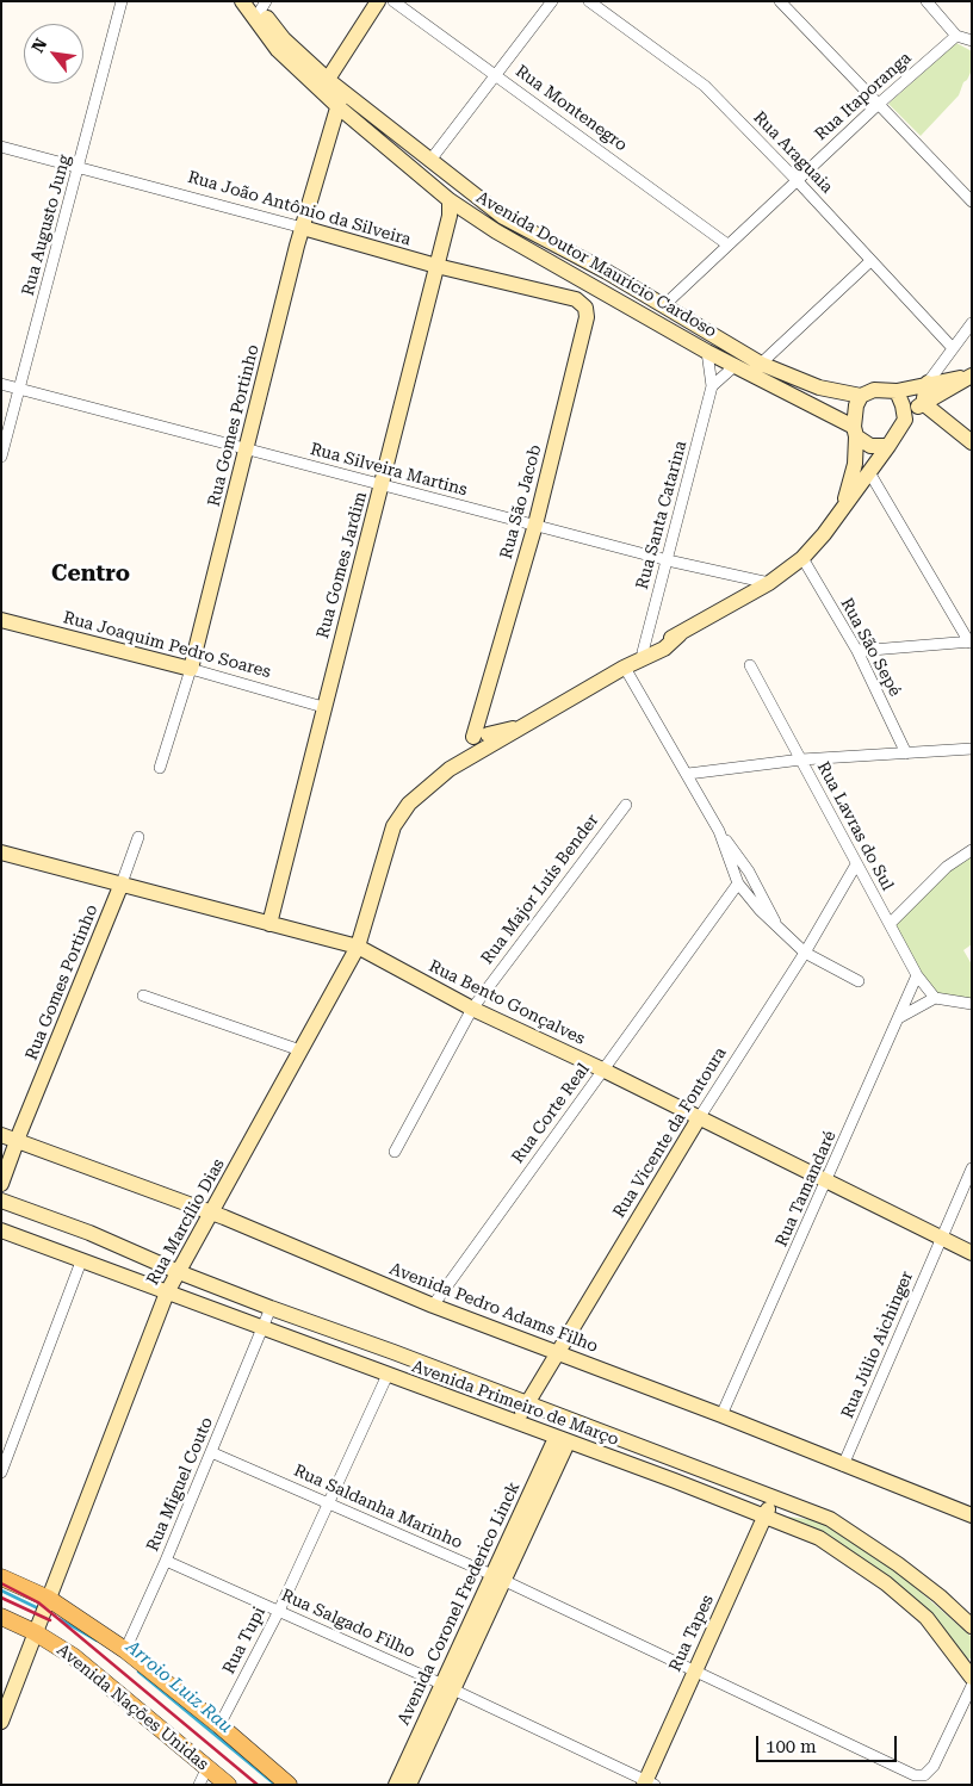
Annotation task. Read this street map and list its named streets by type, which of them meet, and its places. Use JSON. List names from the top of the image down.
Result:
{
  "streets": {
    "main road": [
      "Rua João Antônio da Silveira",
      "Avenida Doutor Maurício Cardoso",
      "Rua Gomes Portinho",
      "Rua São Jacob",
      "Rua Gomes Jardim",
      "Rua Joaquim Pedro Soares",
      "Rua Bento Gonçalves",
      "Rua Vicente da Fontoura",
      "Rua Marcílio Dias",
      "Avenida Pedro Adams Filho",
      "Avenida Primeiro de Março",
      "Avenida Coronel Frederico Linck",
      "Rua Tapes",
      "Avenida Nações Unidas"
    ],
    "street": [
      "Rua Itaporanga",
      "Rua Montenegro",
      "Rua Araguaia",
      "Rua Augusto Jung",
      "Rua Silveira Martins",
      "Rua Santa Catarina",
      "Rua São Sepé",
      "Rua Lavras do Sul",
      "Rua Major Luís Bender",
      "Rua Corte Real",
      "Rua Tamandaré",
      "Rua Júlio Aichinger",
      "Rua Miguel Couto",
      "Rua Saldanha Marinho",
      "Rua Salgado Filho",
      "Rua Tupi"
    ]
  },
  "crossings": [
    ["Rua Itaporanga", "Rua Montenegro"],
    ["Rua Itaporanga", "Rua Araguaia"],
    ["Rua Itaporanga", "Avenida Doutor Maurício Cardoso"],
    ["Rua João Antônio da Silveira", "Rua Augusto Jung"],
    ["Rua João Antônio da Silveira", "Rua Gomes Portinho"],
    ["Rua João Antônio da Silveira", "Rua São Jacob"],
    ["Rua João Antônio da Silveira", "Rua Gomes Jardim"],
    ["Rua Augusto Jung", "Rua Silveira Martins"],
    ["Avenida Doutor Maurício Cardoso", "Rua Gomes Portinho"],
    ["Avenida Doutor Maurício Cardoso", "Rua Santa Catarina"],
    ["Avenida Doutor Maurício Cardoso", "Rua Gomes Jardim"],
    ["Avenida Doutor Maurício Cardoso", "Rua Marcílio Dias"],
    ["Rua Gomes Portinho", "Rua Silveira Martins"],
    ["Rua Gomes Portinho", "Rua Joaquim Pedro Soares"],
    ["Rua Gomes Portinho", "Rua Bento Gonçalves"],
    ["Rua Gomes Portinho", "Avenida Pedro Adams Filho"],
    ["Rua Silveira Martins", "Rua São Jacob"],
    ["Rua Silveira Martins", "Rua Santa Catarina"],
    ["Rua Silveira Martins", "Rua Gomes Jardim"],
    ["Rua Silveira Martins", "Rua Marcílio Dias"],
    ["Rua São Jacob", "Rua Marcílio Dias"],
    ["Rua Santa Catarina", "Rua Marcílio Dias"],
    ["Rua Gomes Jardim", "Rua Joaquim Pedro Soares"],
    ["Rua Gomes Jardim", "Rua Bento Gonçalves"],
    ["Rua São Sepé", "Rua Marcílio Dias"],
    ["Rua Lavras do Sul", "Rua Vicente da Fontoura"],
    ["Rua Lavras do Sul", "Rua Tamandaré"],
    ["Rua Major Luís Bender", "Rua Bento Gonçalves"],
    ["Rua Bento Gonçalves", "Rua Corte Real"],
    ["Rua Bento Gonçalves", "Rua Vicente da Fontoura"],
    ["Rua Bento Gonçalves", "Rua Tamandaré"],
    ["Rua Bento Gonçalves", "Rua Marcílio Dias"],
    ["Rua Bento Gonçalves", "Rua Júlio Aichinger"],
    ["Rua Corte Real", "Avenida Pedro Adams Filho"],
    ["Rua Vicente da Fontoura", "Avenida Pedro Adams Filho"],
    ["Rua Vicente da Fontoura", "Avenida Primeiro de Março"],
    ["Rua Tamandaré", "Avenida Pedro Adams Filho"],
    ["Rua Marcílio Dias", "Avenida Pedro Adams Filho"],
    ["Rua Marcílio Dias", "Avenida Primeiro de Março"],
    ["Rua Marcílio Dias", "Avenida Nações Unidas"],
    ["Avenida Pedro Adams Filho", "Rua Júlio Aichinger"],
    ["Avenida Primeiro de Março", "Rua Miguel Couto"],
    ["Avenida Primeiro de Março", "Avenida Coronel Frederico Linck"],
    ["Avenida Primeiro de Março", "Rua Tapes"],
    ["Avenida Primeiro de Março", "Rua Tupi"],
    ["Rua Miguel Couto", "Rua Saldanha Marinho"],
    ["Rua Miguel Couto", "Rua Salgado Filho"],
    ["Rua Saldanha Marinho", "Avenida Coronel Frederico Linck"],
    ["Rua Saldanha Marinho", "Rua Tapes"],
    ["Rua Saldanha Marinho", "Rua Tupi"],
    ["Avenida Coronel Frederico Linck", "Rua Salgado Filho"],
    ["Rua Salgado Filho", "Rua Tapes"],
    ["Rua Salgado Filho", "Rua Tupi"]
  ],
  "districts": ["Centro"],
  "water": ["Arroio Luiz Rau"],
  "scale_bar": "100 m",
  "north": "top left"
}
